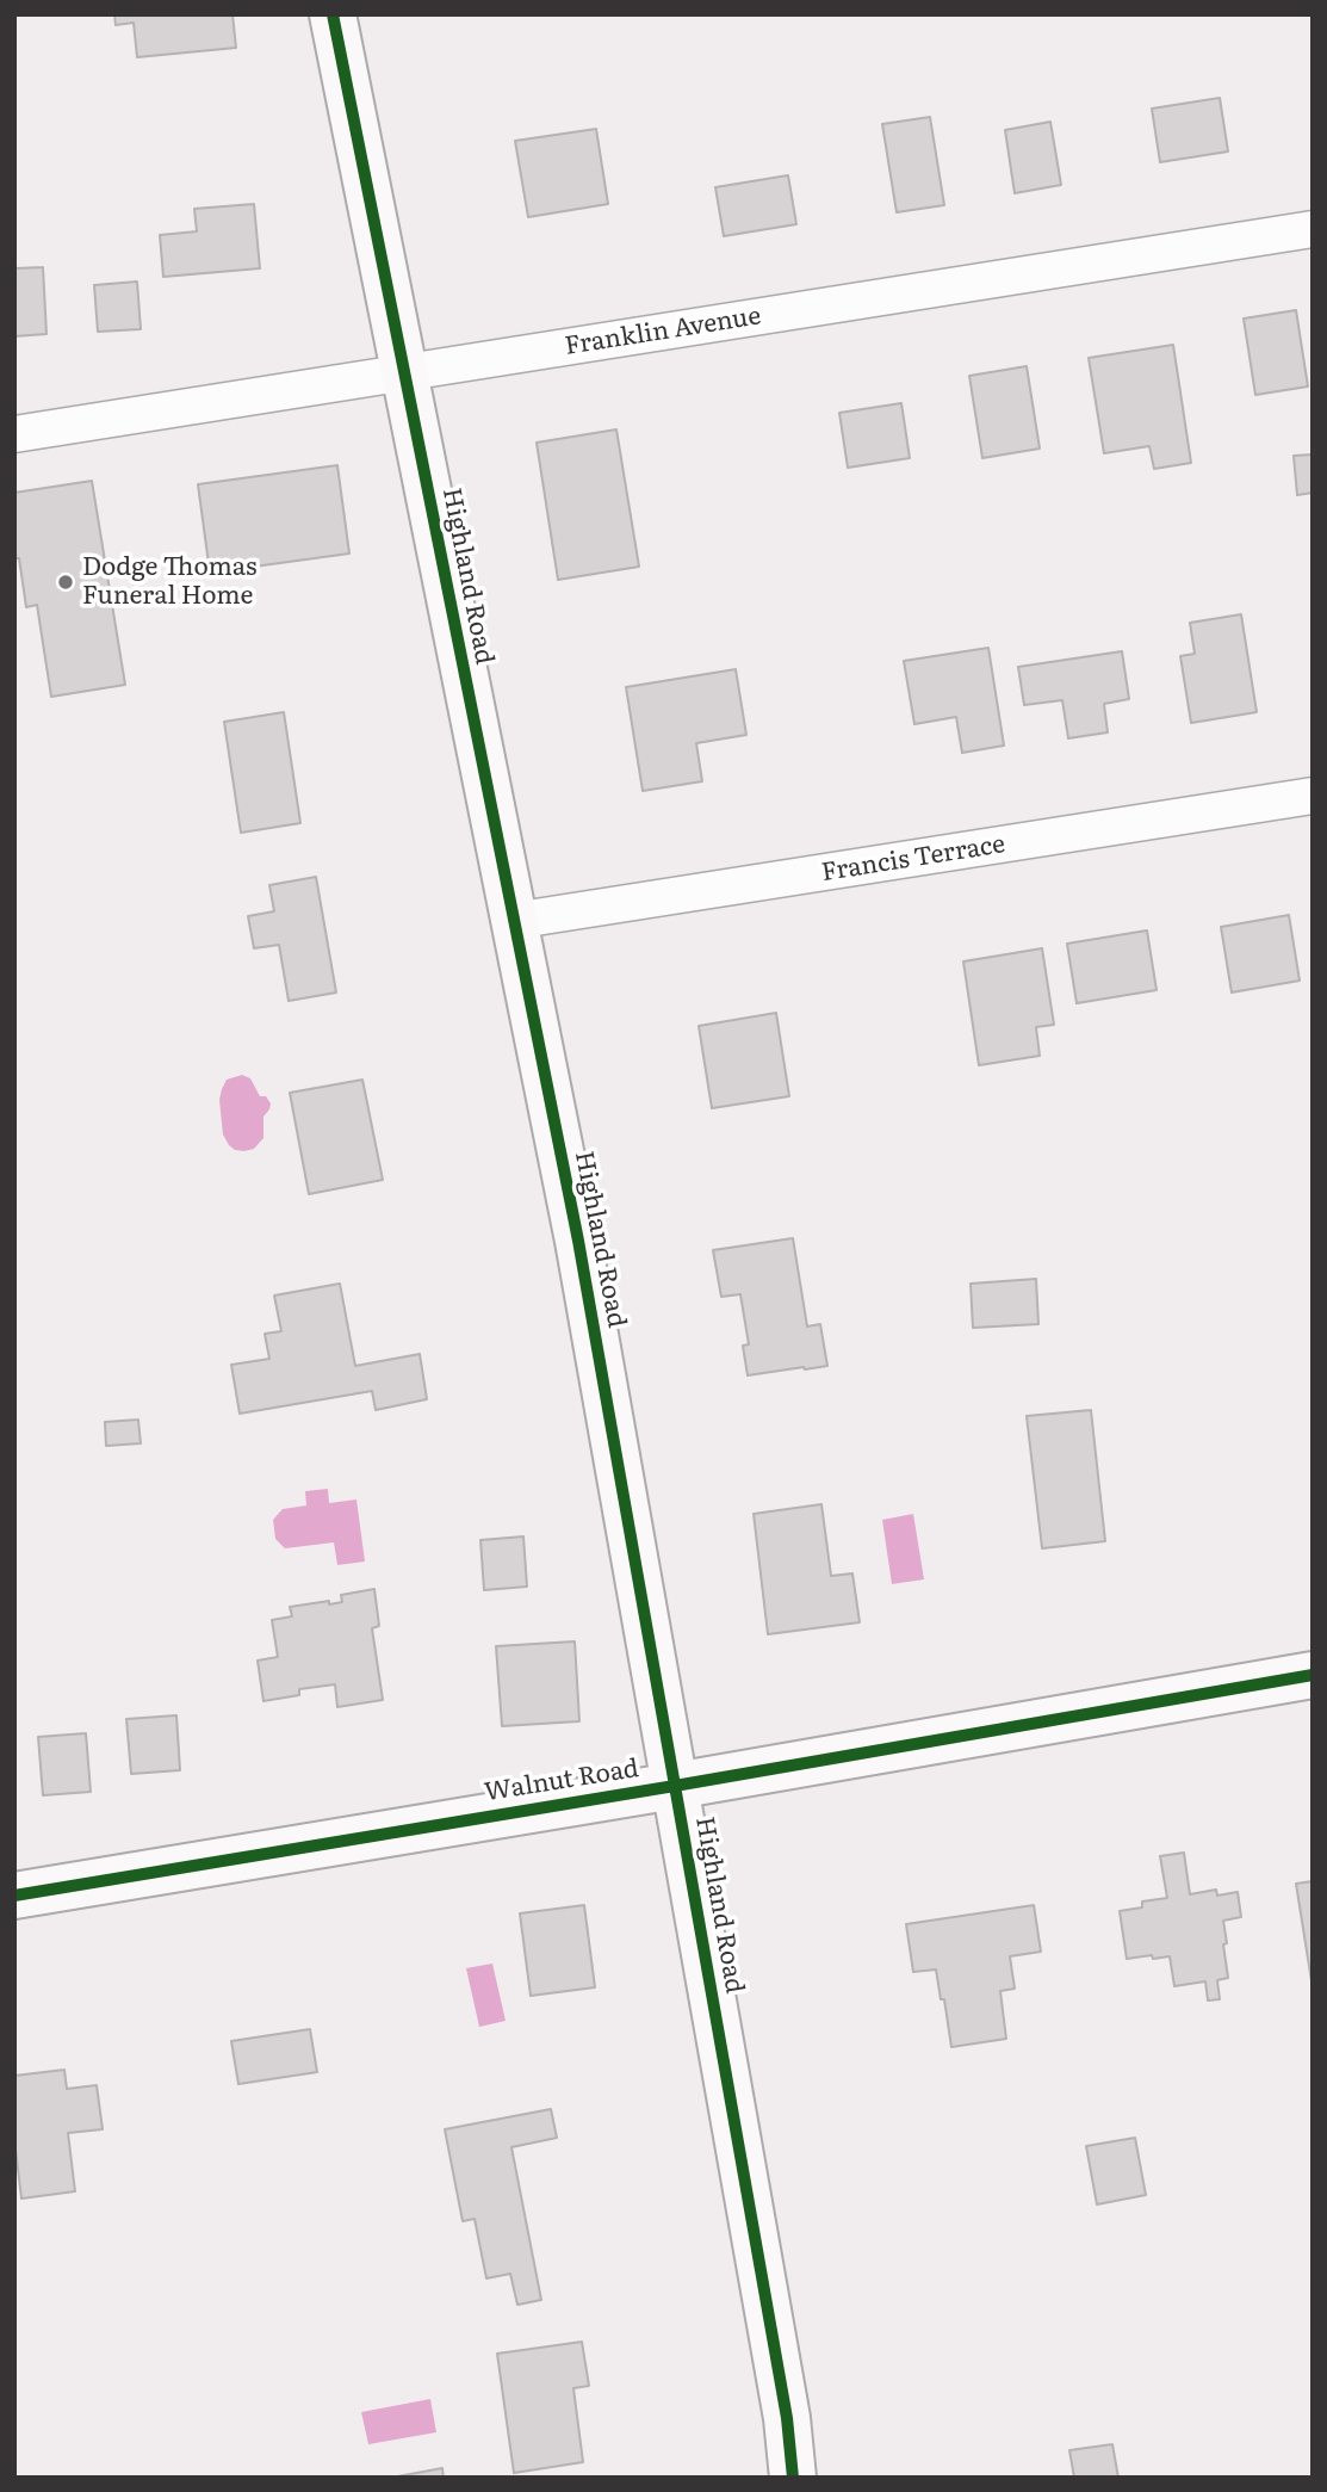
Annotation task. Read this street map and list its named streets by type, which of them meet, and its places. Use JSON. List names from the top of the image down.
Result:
{
  "streets": {
    "street": [
      "Franklin Avenue",
      "Highland Road",
      "Francis Terrace",
      "Walnut Road"
    ]
  },
  "crossings": [
    ["Franklin Avenue", "Highland Road"],
    ["Highland Road", "Francis Terrace"],
    ["Highland Road", "Walnut Road"]
  ],
  "places": ["Dodge Thomas Funeral Home"]
}
